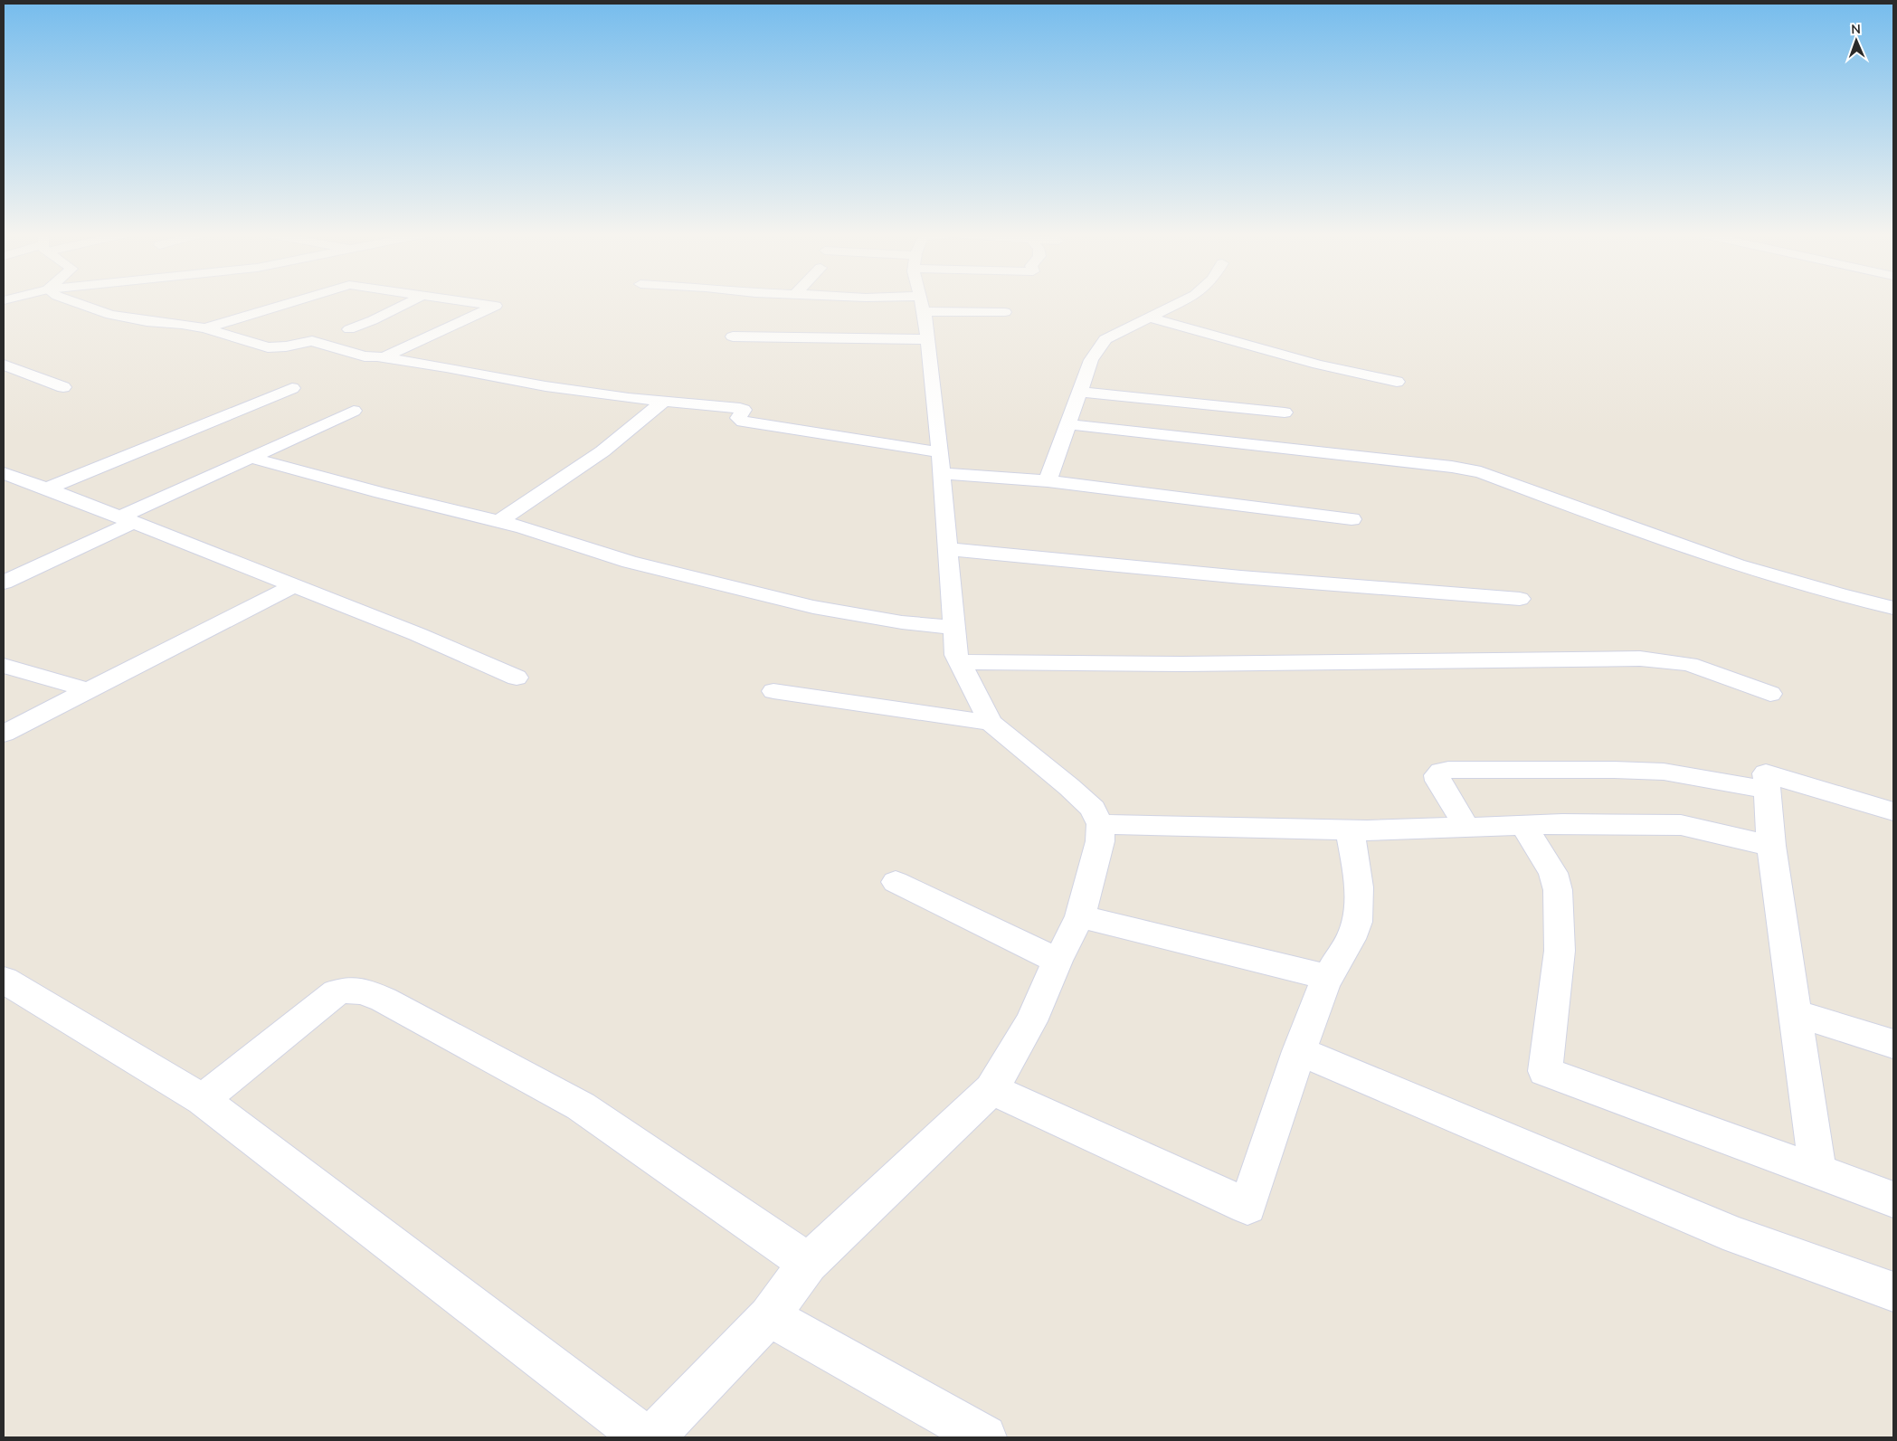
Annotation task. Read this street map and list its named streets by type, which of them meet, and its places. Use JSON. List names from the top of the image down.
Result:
{
  "north": "top"
}
